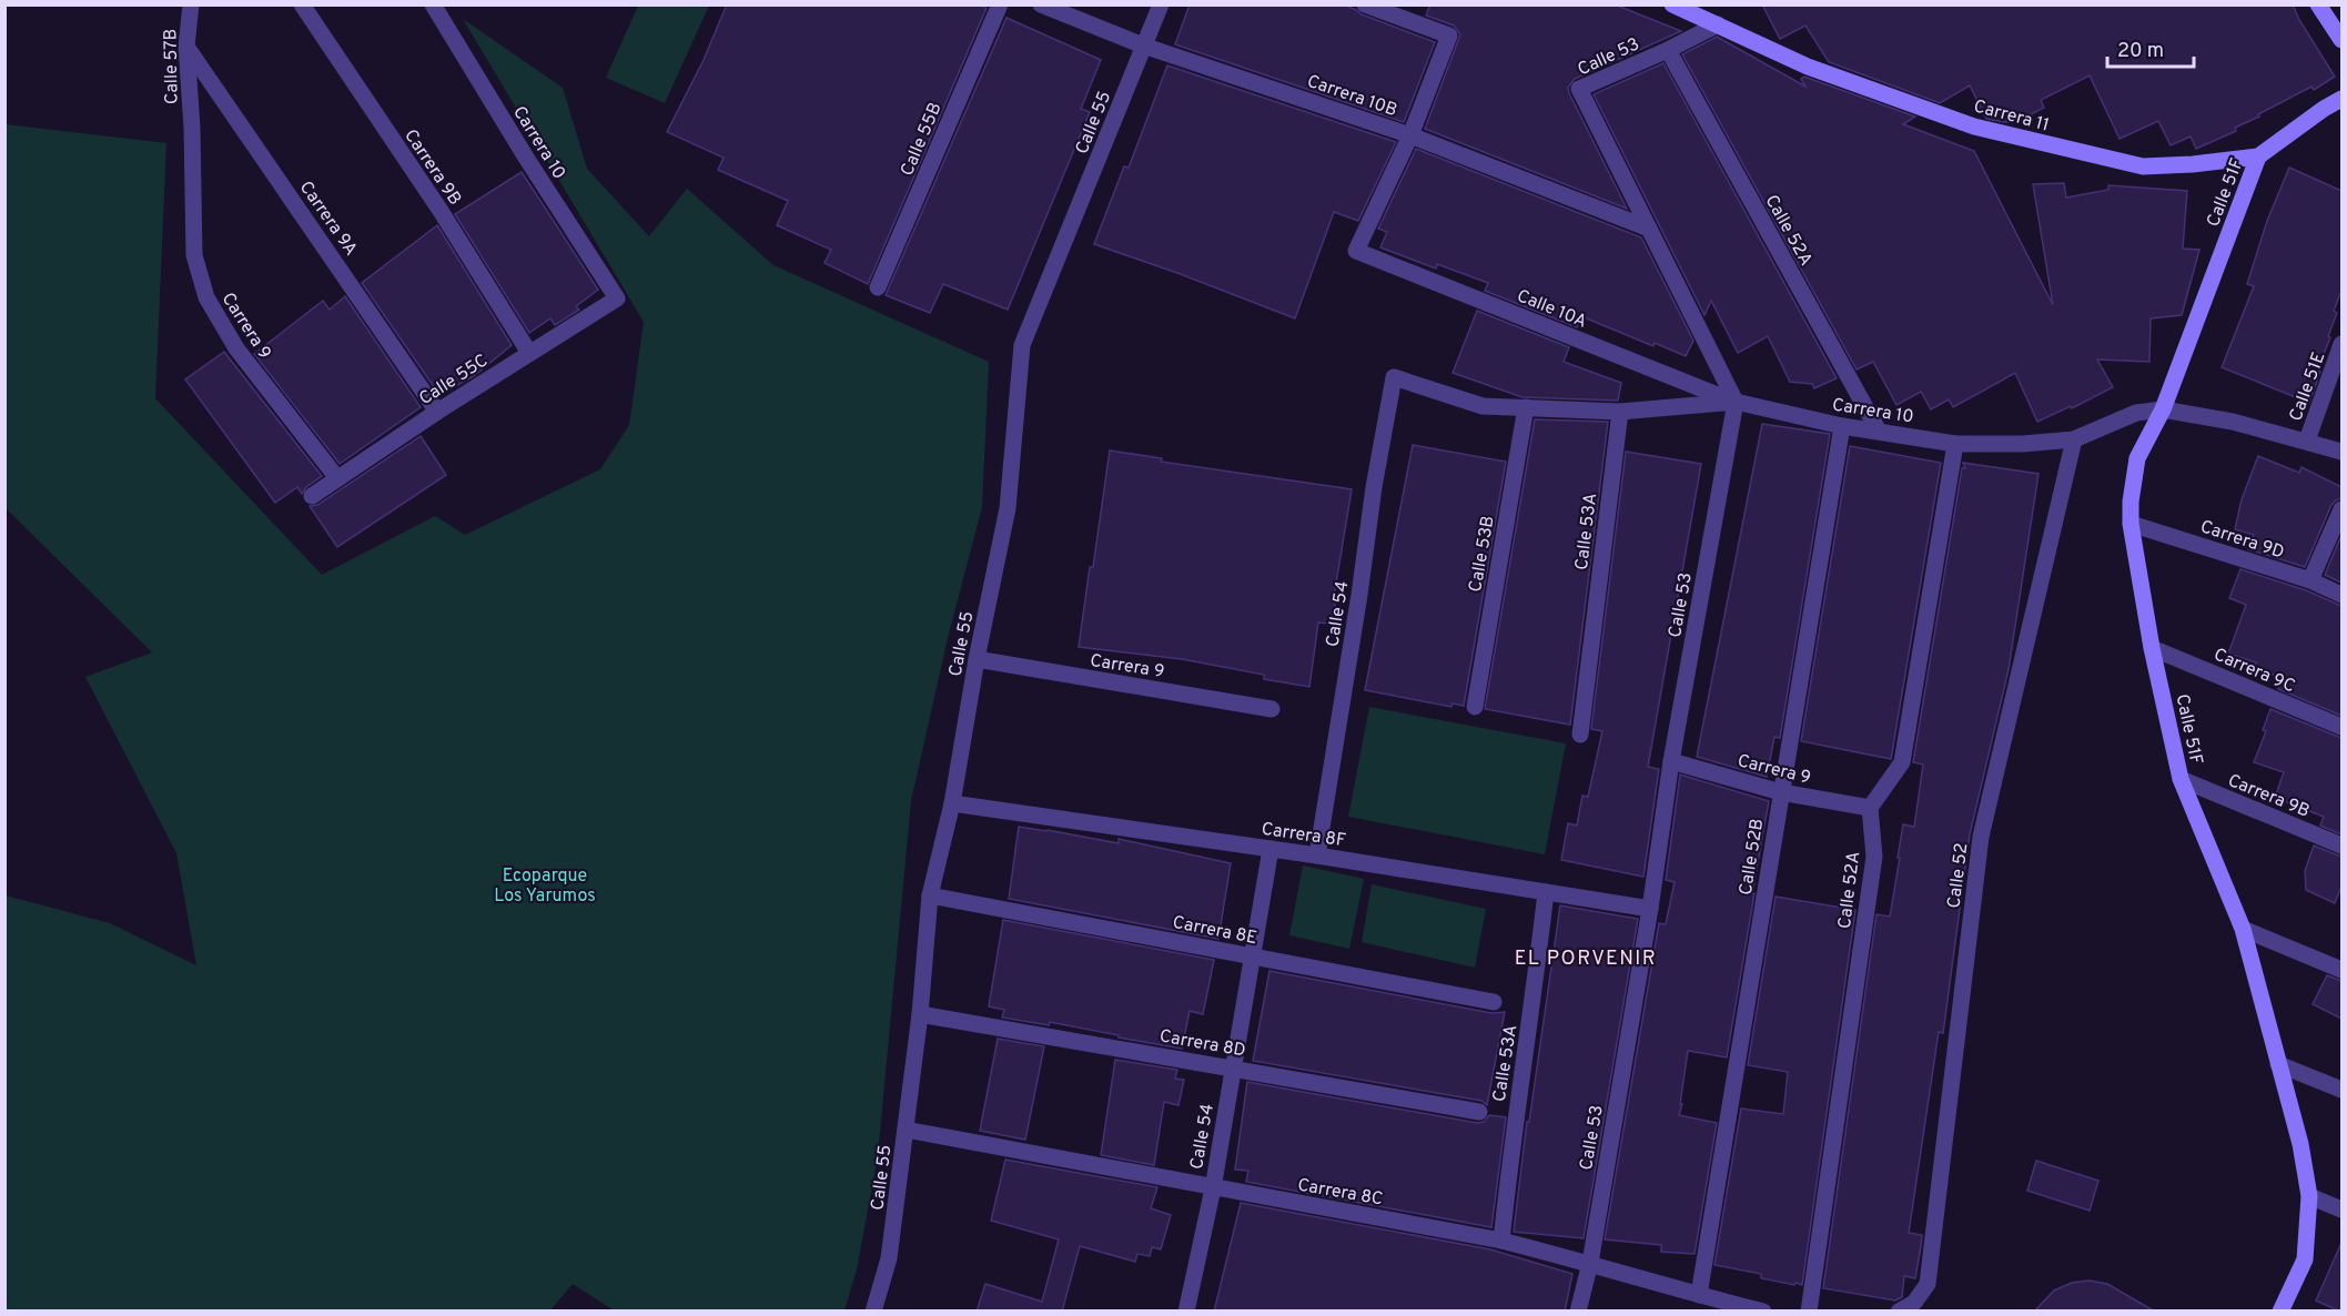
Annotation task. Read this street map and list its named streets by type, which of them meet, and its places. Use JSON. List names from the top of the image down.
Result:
{
  "streets": {
    "street": [
      "Calle 53",
      "Calle 57B",
      "Carrera 10B",
      "Carrera 11",
      "Calle 55",
      "Calle 55B",
      "Carrera 10",
      "Carrera 9B",
      "Calle 51F",
      "Carrera 9A",
      "Calle 52A",
      "Calle 10A",
      "Carrera 9",
      "Calle 55C",
      "Calle 51E",
      "Calle 53A",
      "Carrera 9D",
      "Calle 53B",
      "Calle 54",
      "Carrera 9C",
      "Carrera 8F",
      "Calle 52B",
      "Calle 52",
      "Carrera 8E",
      "Carrera 8D",
      "Carrera 8C"
    ]
  },
  "crossings": [
    ["Calle 53", "Carrera 10B"],
    ["Calle 53", "Carrera 11"],
    ["Calle 53", "Carrera 10"],
    ["Calle 53", "Calle 52A"],
    ["Calle 53", "Calle 10A"],
    ["Calle 53", "Carrera 9"],
    ["Calle 53", "Carrera 8F"],
    ["Calle 53", "Carrera 8C"],
    ["Calle 57B", "Carrera 9A"],
    ["Calle 57B", "Carrera 9"],
    ["Carrera 10B", "Calle 55"],
    ["Carrera 10B", "Calle 10A"],
    ["Carrera 11", "Calle 51F"],
    ["Calle 55", "Carrera 9"],
    ["Calle 55", "Carrera 8F"],
    ["Calle 55", "Carrera 8E"],
    ["Calle 55", "Carrera 8D"],
    ["Calle 55", "Carrera 8C"],
    ["Carrera 10", "Calle 51F"],
    ["Carrera 10", "Calle 52A"],
    ["Carrera 10", "Calle 10A"],
    ["Carrera 10", "Calle 55C"],
    ["Carrera 10", "Calle 51E"],
    ["Carrera 10", "Calle 53A"],
    ["Carrera 10", "Calle 53B"],
    ["Carrera 10", "Calle 54"],
    ["Carrera 10", "Calle 52B"],
    ["Carrera 10", "Calle 52"],
    ["Carrera 9B", "Calle 51F"],
    ["Carrera 9B", "Calle 55C"],
    ["Calle 51F", "Carrera 9D"],
    ["Calle 51F", "Carrera 9C"],
    ["Carrera 9A", "Calle 55C"],
    ["Calle 52A", "Carrera 9"],
    ["Carrera 9", "Calle 55C"],
    ["Carrera 9", "Calle 52B"],
    ["Calle 53A", "Carrera 8F"],
    ["Calle 53A", "Carrera 8C"],
    ["Calle 54", "Carrera 8F"],
    ["Calle 54", "Carrera 8E"],
    ["Calle 54", "Carrera 8D"],
    ["Calle 54", "Carrera 8C"],
    ["Calle 52B", "Carrera 8C"]
  ],
  "districts": ["EL PORVENIR"],
  "parks": ["Ecoparque Los Yarumos"],
  "scale_bar": "20 m"
}
